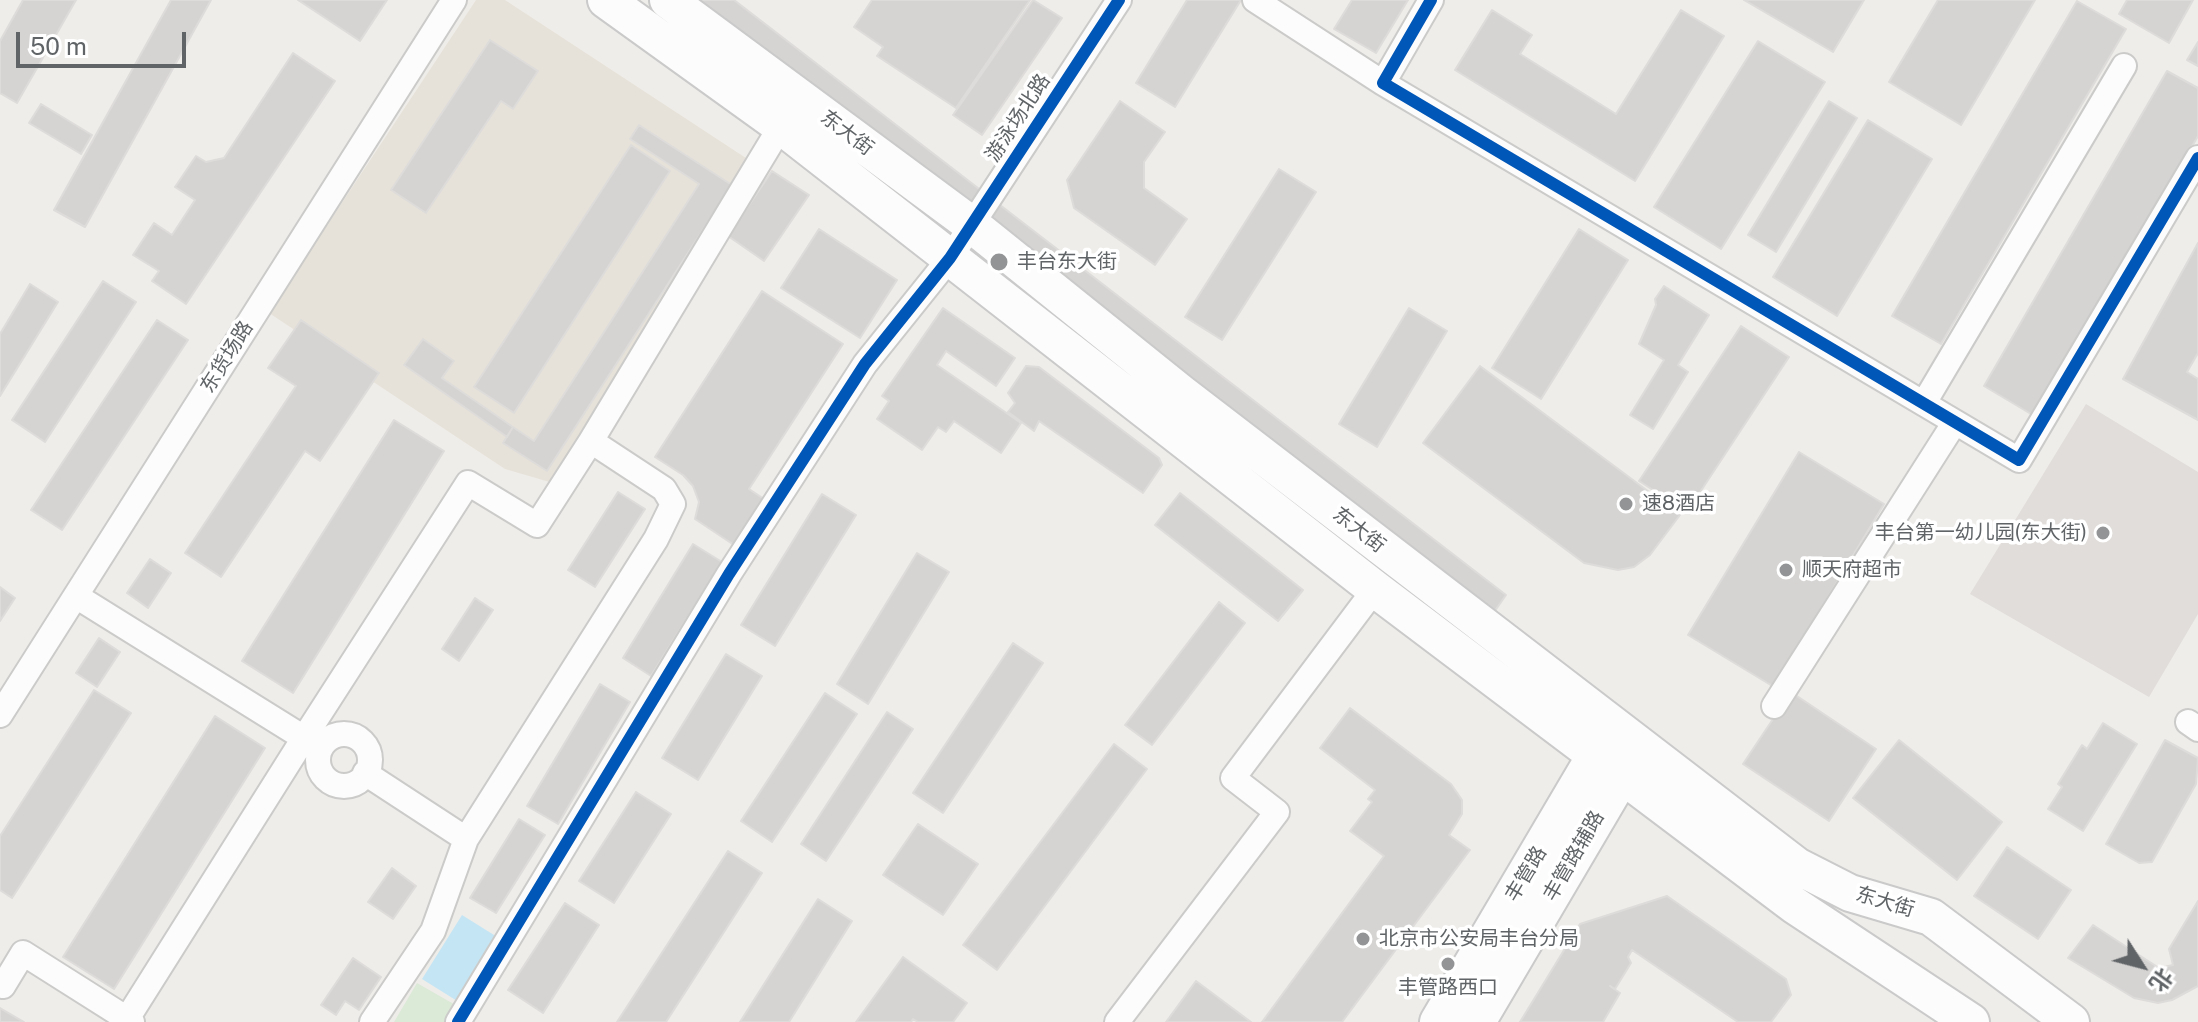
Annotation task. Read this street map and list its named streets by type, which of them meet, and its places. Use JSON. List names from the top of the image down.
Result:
{
  "streets": {
    "main road": ["东大街", "丰管路辅路", "丰管路"],
    "street": ["游泳场北路", "东货场路"]
  },
  "crossings": [
    ["游泳场北路", "东大街"],
    ["东大街", "丰管路辅路"],
    ["东大街", "丰管路"],
    ["丰管路辅路", "丰管路"]
  ],
  "places": [
    "丰台东大街",
    "速8酒店",
    "丰台第一幼儿园(东大街)",
    "顺天府超市",
    "北京市公安局丰台分局",
    "丰管路西口"
  ],
  "scale_bar": "50 m",
  "north": "bottom right"
}
